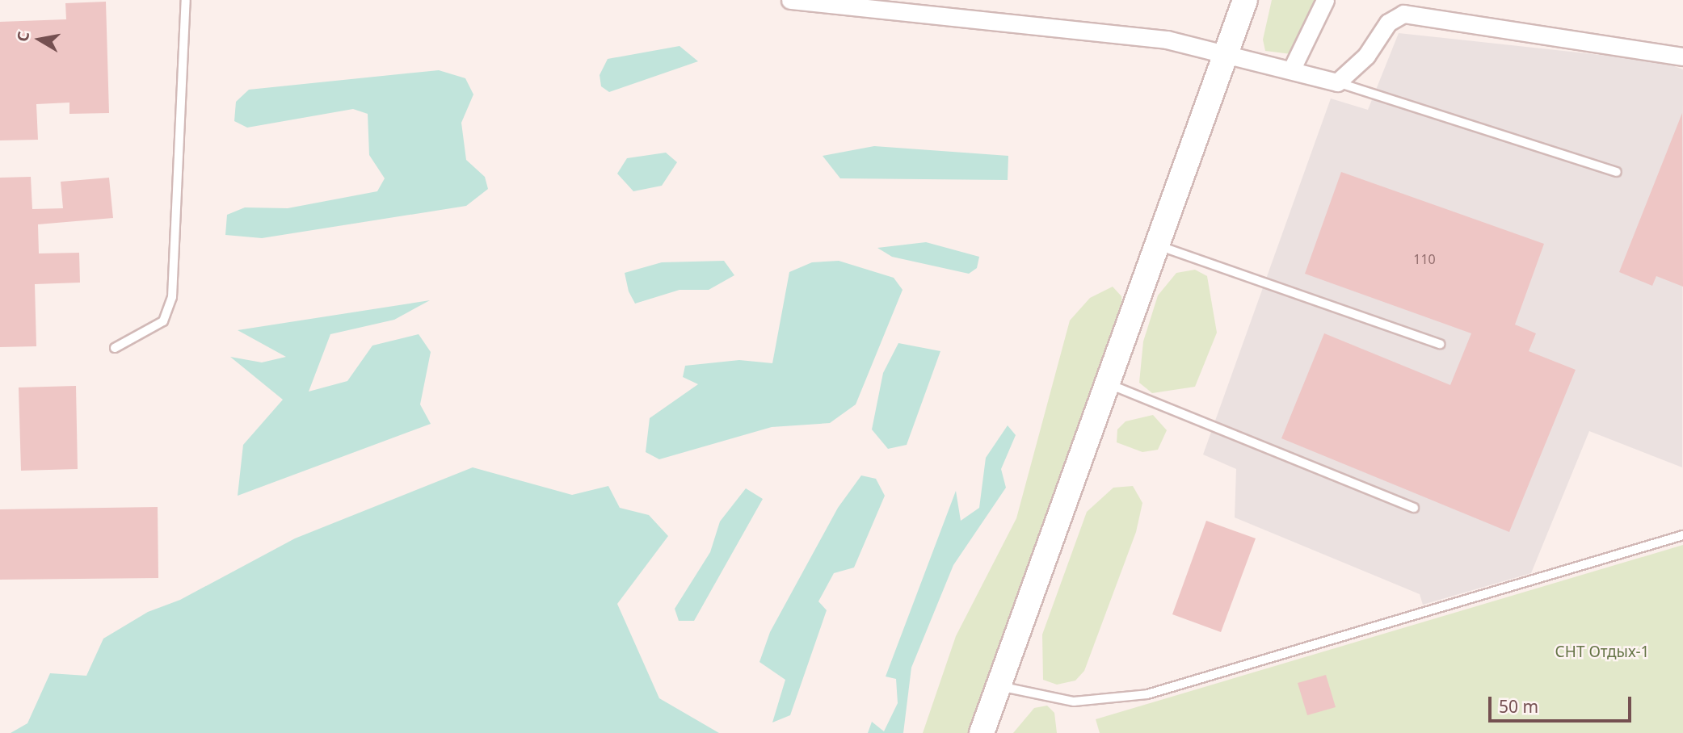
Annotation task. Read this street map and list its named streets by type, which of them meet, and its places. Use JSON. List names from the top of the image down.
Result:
{
  "parks": ["СНТ Отдых-1"],
  "house_numbers": ["110"],
  "scale_bar": "50 m",
  "north": "left"
}
